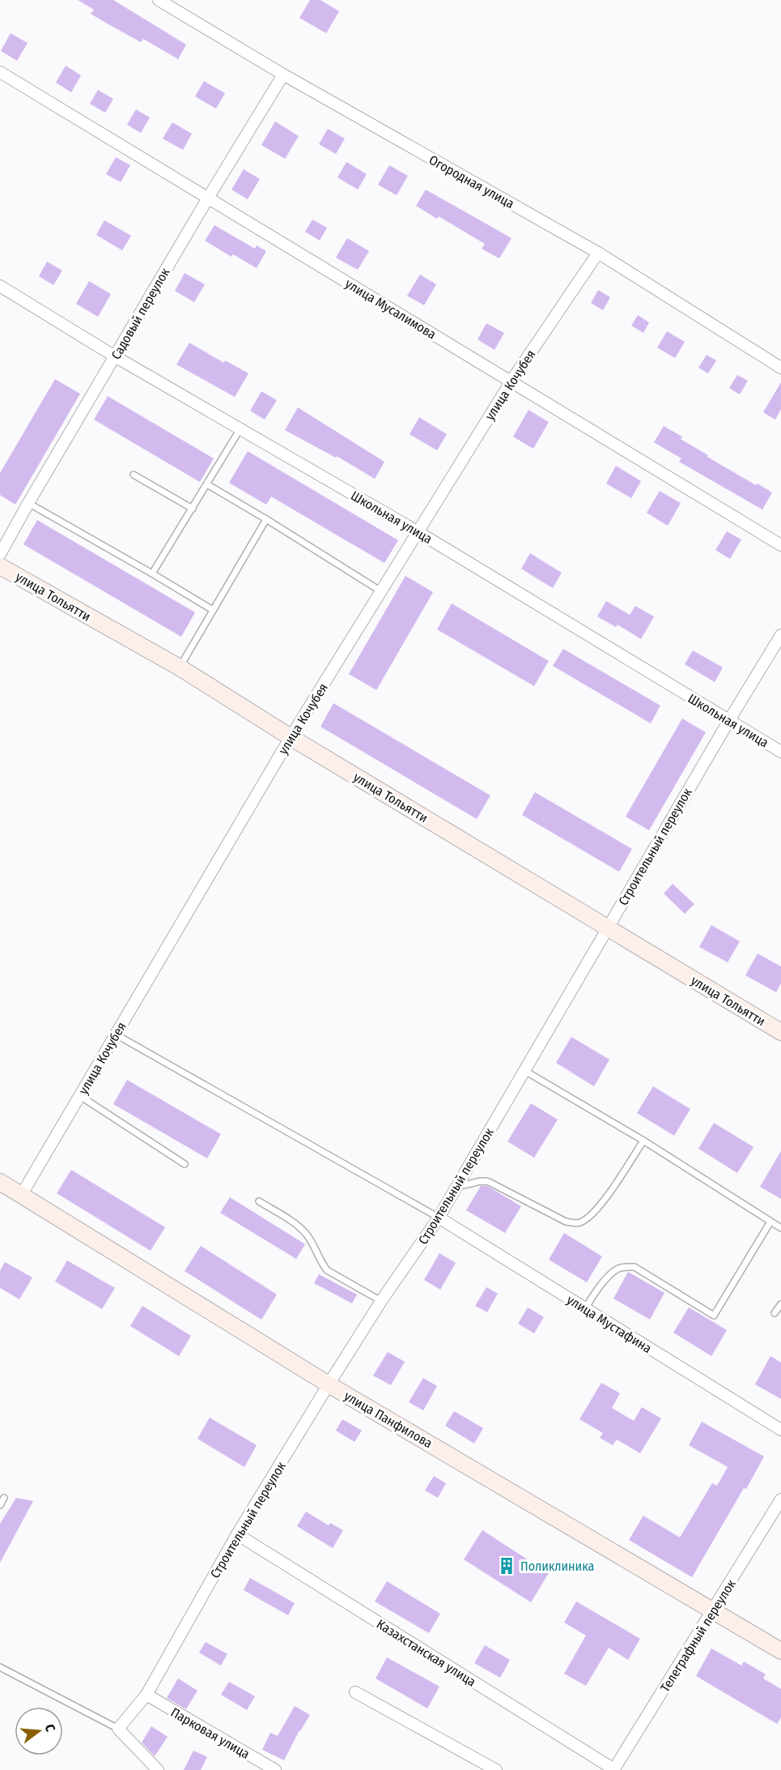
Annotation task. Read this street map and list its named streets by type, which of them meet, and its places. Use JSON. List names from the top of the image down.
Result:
{
  "streets": {
    "street": [
      "Огородная улица",
      "улица Мусалимова",
      "Садовый переулок",
      "улица Кочубея",
      "Школьная улица",
      "улица Тольятти",
      "Строительный переулок",
      "улица Мустафина",
      "улица Панфилова",
      "Телеграфный переулок",
      "Казахстанская улица",
      "Парковая улица"
    ]
  },
  "crossings": [
    ["Огородная улица", "Садовый переулок"],
    ["Огородная улица", "улица Кочубея"],
    ["улица Мусалимова", "Садовый переулок"],
    ["улица Мусалимова", "улица Кочубея"],
    ["Садовый переулок", "Школьная улица"],
    ["улица Кочубея", "Школьная улица"],
    ["улица Кочубея", "улица Тольятти"],
    ["улица Кочубея", "улица Панфилова"],
    ["Школьная улица", "Строительный переулок"],
    ["улица Тольятти", "Строительный переулок"],
    ["Строительный переулок", "улица Мустафина"],
    ["Строительный переулок", "улица Панфилова"],
    ["Строительный переулок", "Казахстанская улица"],
    ["Строительный переулок", "Парковая улица"],
    ["улица Панфилова", "Телеграфный переулок"],
    ["Телеграфный переулок", "Казахстанская улица"]
  ],
  "places": {
    "building": ["Поликлиника"]
  },
  "north": "right"
}
